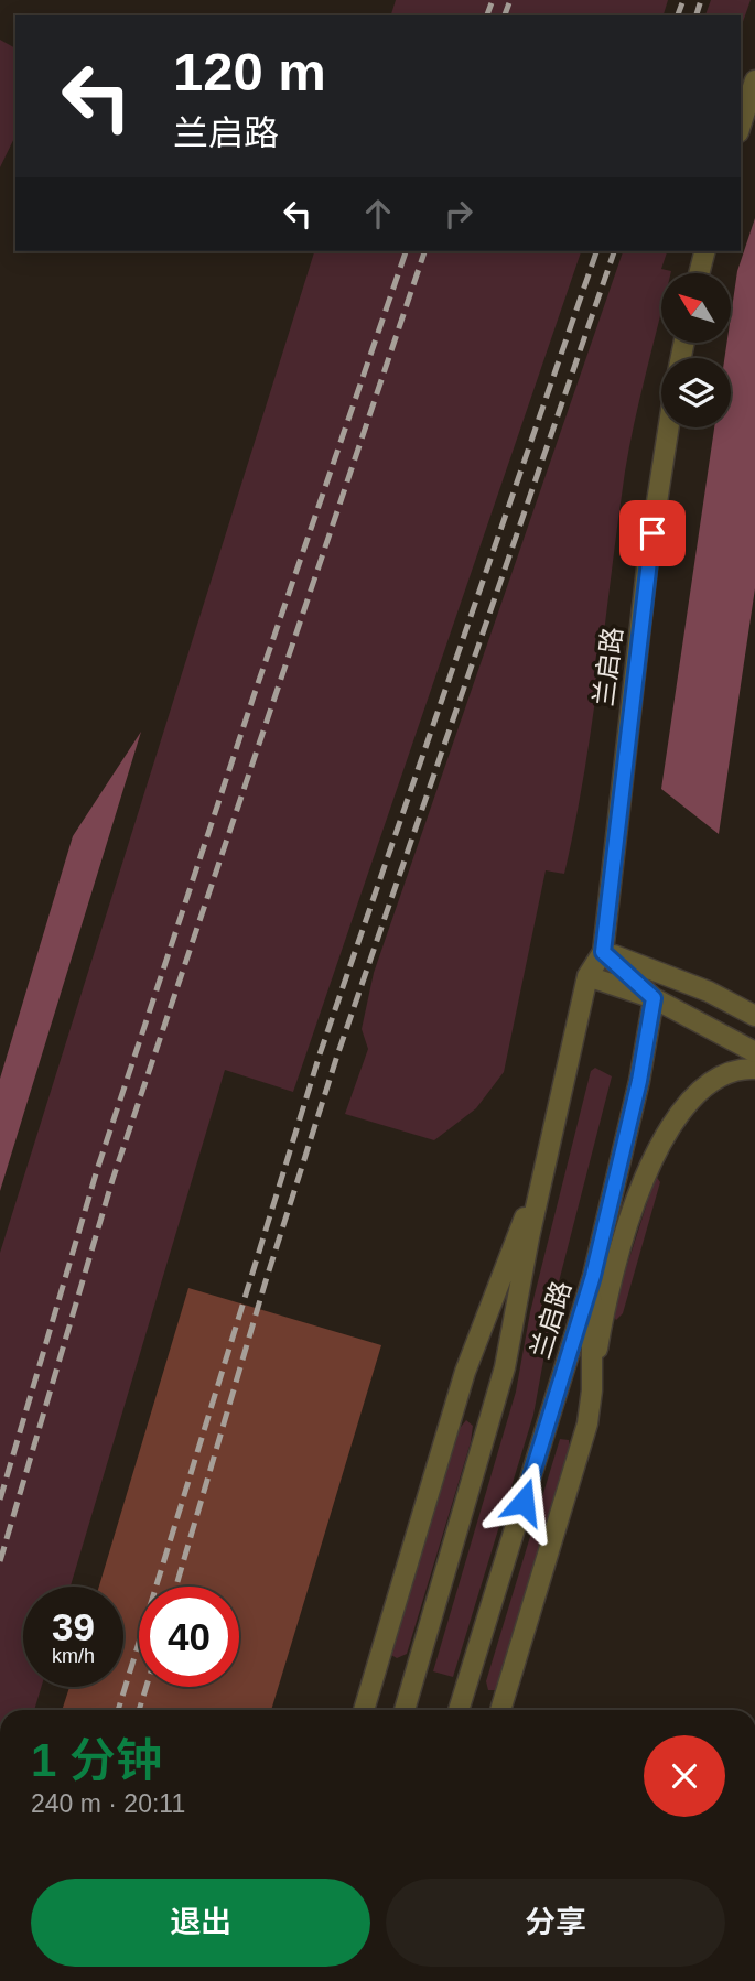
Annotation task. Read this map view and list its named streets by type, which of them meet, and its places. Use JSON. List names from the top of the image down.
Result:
{
  "streets": {
    "street": ["兰启路"]
  },
  "north": "top left",
  "page": {
    "turn": ["120 m", "兰启路"],
    "speed": "39 km/h",
    "limit": "40",
    "heading": ["1 分钟", "240 m · 20:11"],
    "buttons": ["退出", "分享"]
  }
}
